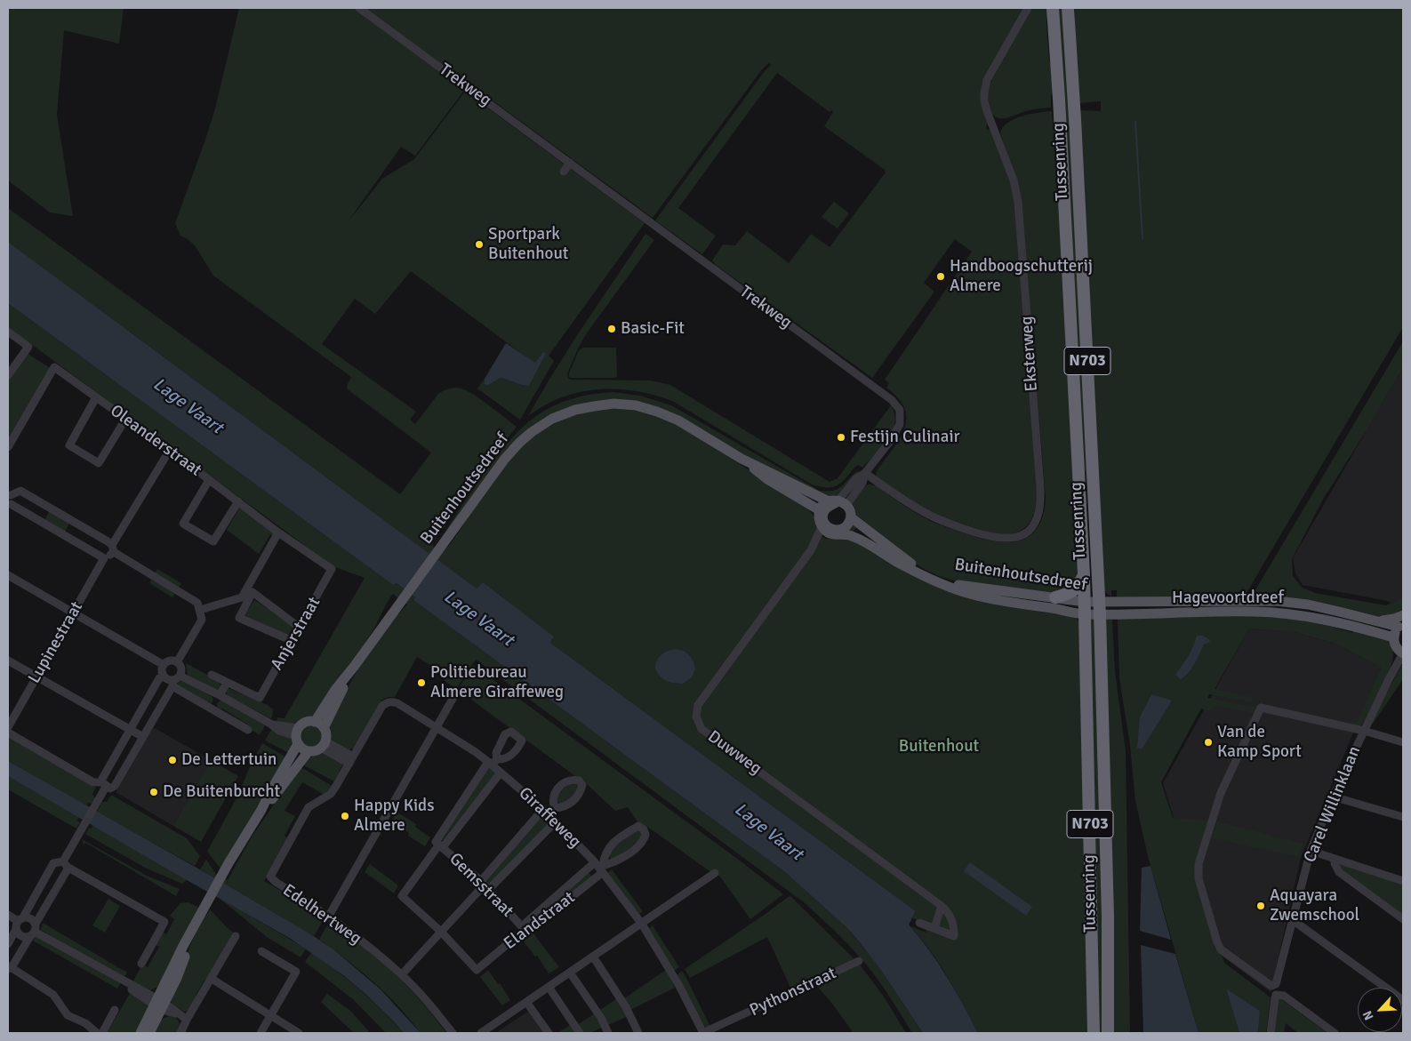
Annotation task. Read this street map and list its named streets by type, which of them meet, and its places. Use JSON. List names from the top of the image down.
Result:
{
  "streets": {
    "highway": ["Tussenring", "N703"],
    "main road": ["Buitenhoutsedreef", "Hagevoortdreef"],
    "street": [
      "Trekweg",
      "Eksterweg",
      "Oleanderstraat",
      "Anjerstraat",
      "Lupinestraat",
      "Duwweg",
      "Carel Willinklaan",
      "Giraffeweg",
      "Gemsstraat",
      "Edelhertweg",
      "Elandstraat",
      "Pythonstraat"
    ]
  },
  "crossings": [
    ["Trekweg", "Eksterweg"],
    ["Trekweg", "Buitenhoutsedreef"],
    ["Tussenring", "Buitenhoutsedreef"],
    ["Tussenring", "Hagevoortdreef"],
    ["Oleanderstraat", "Anjerstraat"],
    ["Buitenhoutsedreef", "Hagevoortdreef"],
    ["Buitenhoutsedreef", "Duwweg"],
    ["Giraffeweg", "Edelhertweg"],
    ["Giraffeweg", "Elandstraat"],
    ["Giraffeweg", "Pythonstraat"],
    ["Gemsstraat", "Elandstraat"]
  ],
  "water": ["Lage Vaart"],
  "parks": ["Buitenhout"],
  "places": [
    "Sportpark Buitenhout",
    "Handboogschutterij Almere",
    "Basic-Fit",
    "Festijn Culinair",
    "Politiebureau Almere Giraffeweg",
    "Van de Kamp Sport",
    "De Lettertuin",
    "De Buitenburcht",
    "Happy Kids Almere",
    "Aquayara Zwemschool"
  ],
  "north": "bottom left"
}
